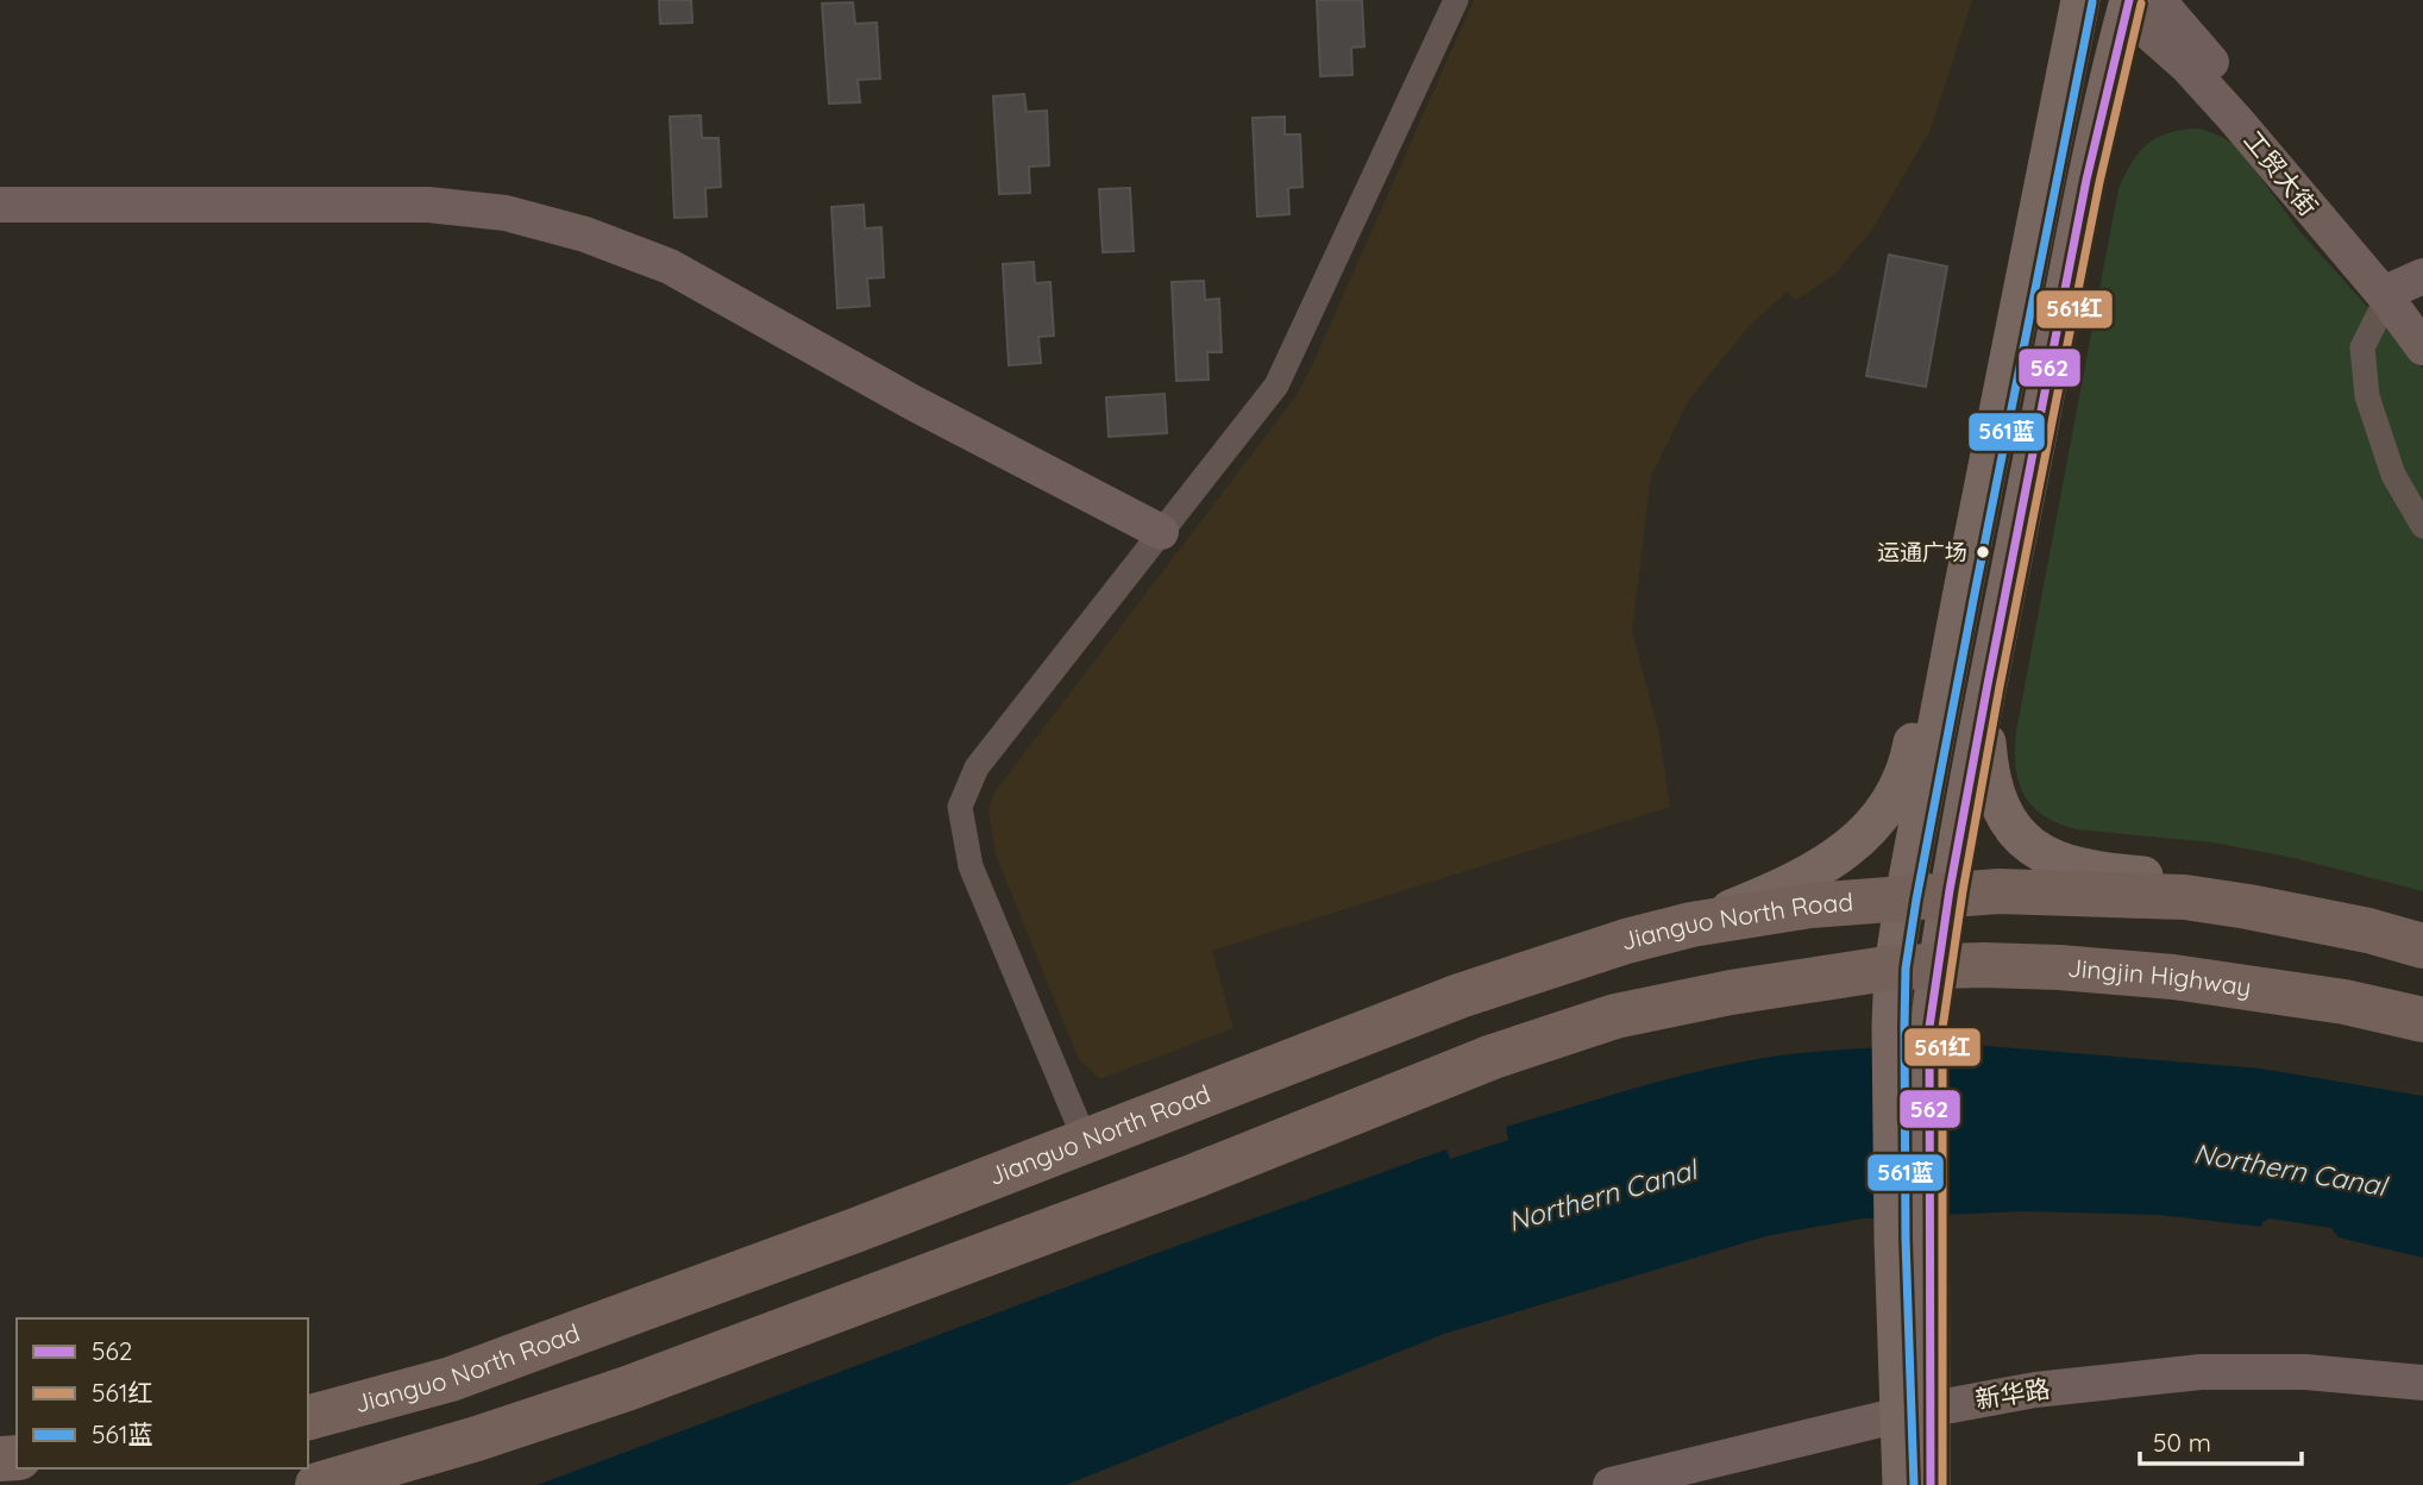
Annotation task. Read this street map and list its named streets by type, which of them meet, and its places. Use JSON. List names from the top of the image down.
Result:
{
  "streets": {
    "highway": ["Jianguo North Road", "Jingjin Highway"],
    "street": ["工贸大街", "新华路"]
  },
  "water": ["Northern Canal"],
  "places": ["运通广场"],
  "lines": ["transit line 562", "transit line 561蓝", "transit line 561红"],
  "legend": ["562", "561红", "561蓝"],
  "scale_bar": "50 m"
}
